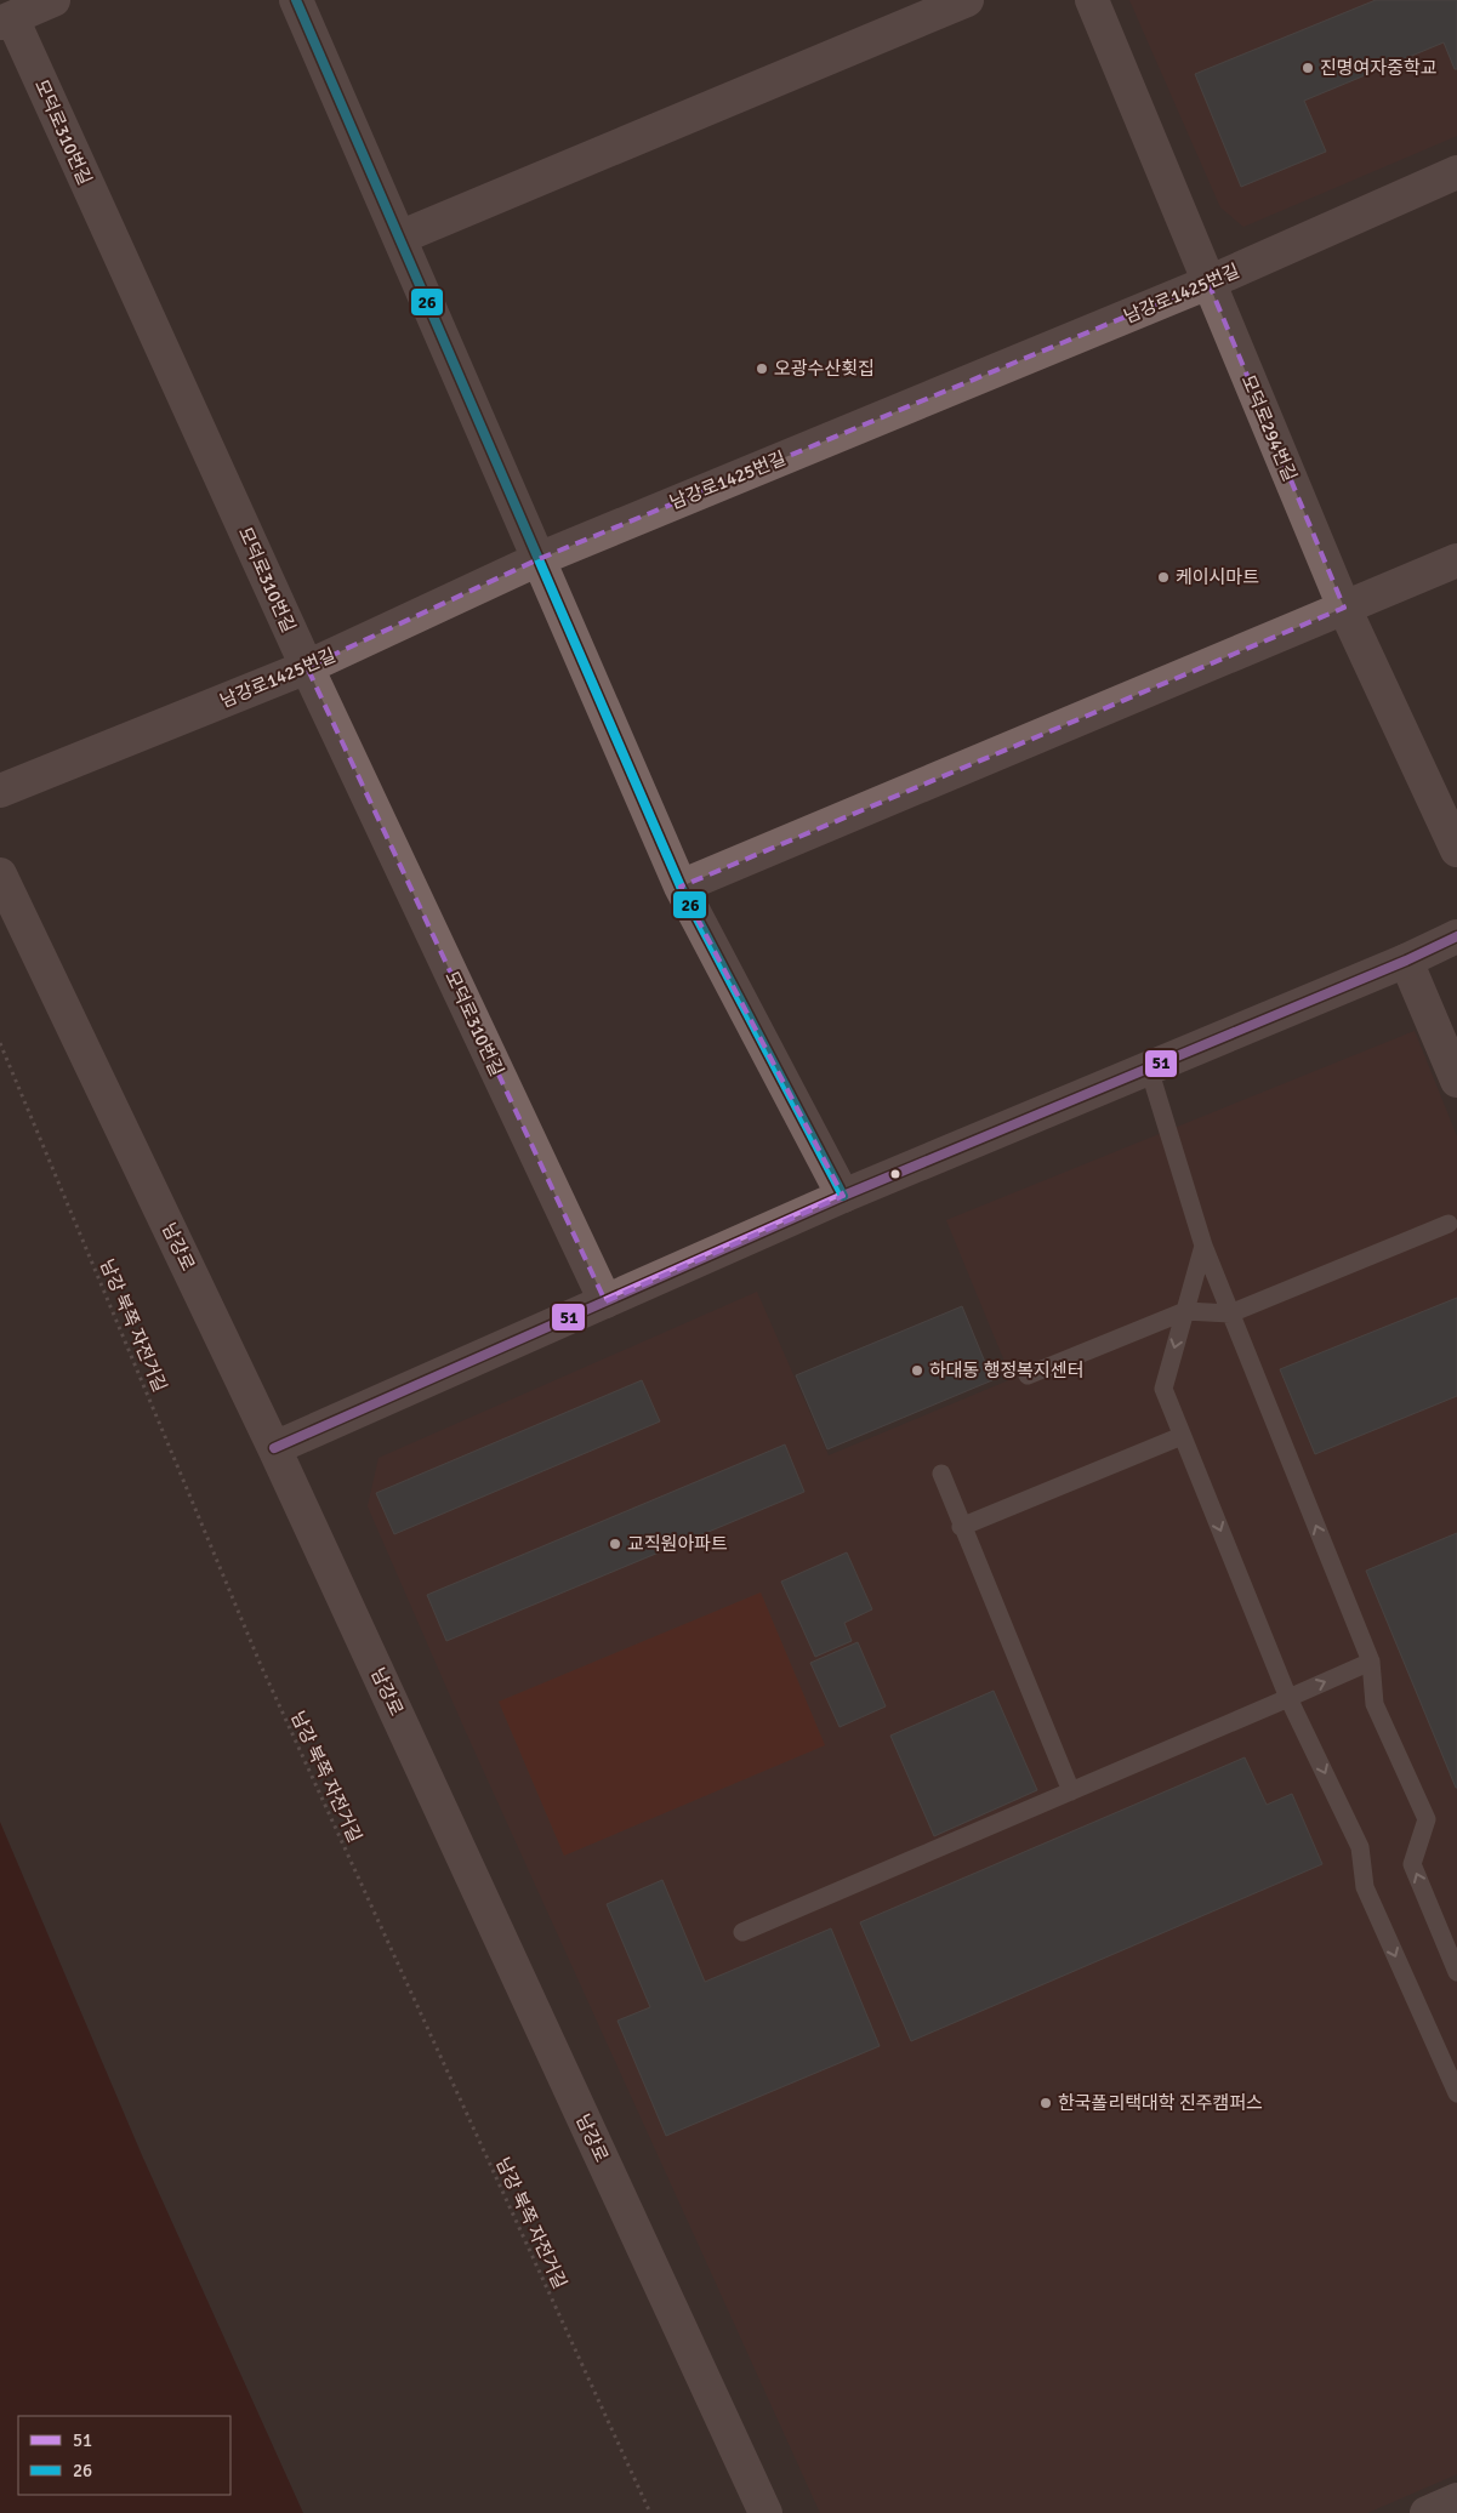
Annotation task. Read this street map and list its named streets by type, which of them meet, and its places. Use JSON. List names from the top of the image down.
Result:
{
  "streets": {
    "street": [
      "모덕로310번길",
      "남강로1425번길",
      "모덕로294번길",
      "남강로"
    ],
    "path": ["남강 북쪽 자전거길"]
  },
  "crossings": [
    ["모덕로310번길", "남강로1425번길"],
    ["남강로1425번길", "모덕로294번길"]
  ],
  "places": [
    "진명여자중학교",
    "오광수산횟집",
    "케이시마트",
    "하대동 행정복지센터",
    "교직원아파트",
    "한국폴리택대학 진주캠퍼스"
  ],
  "lines": ["transit line 26", "transit line 51"],
  "legend": ["51", "26"]
}
